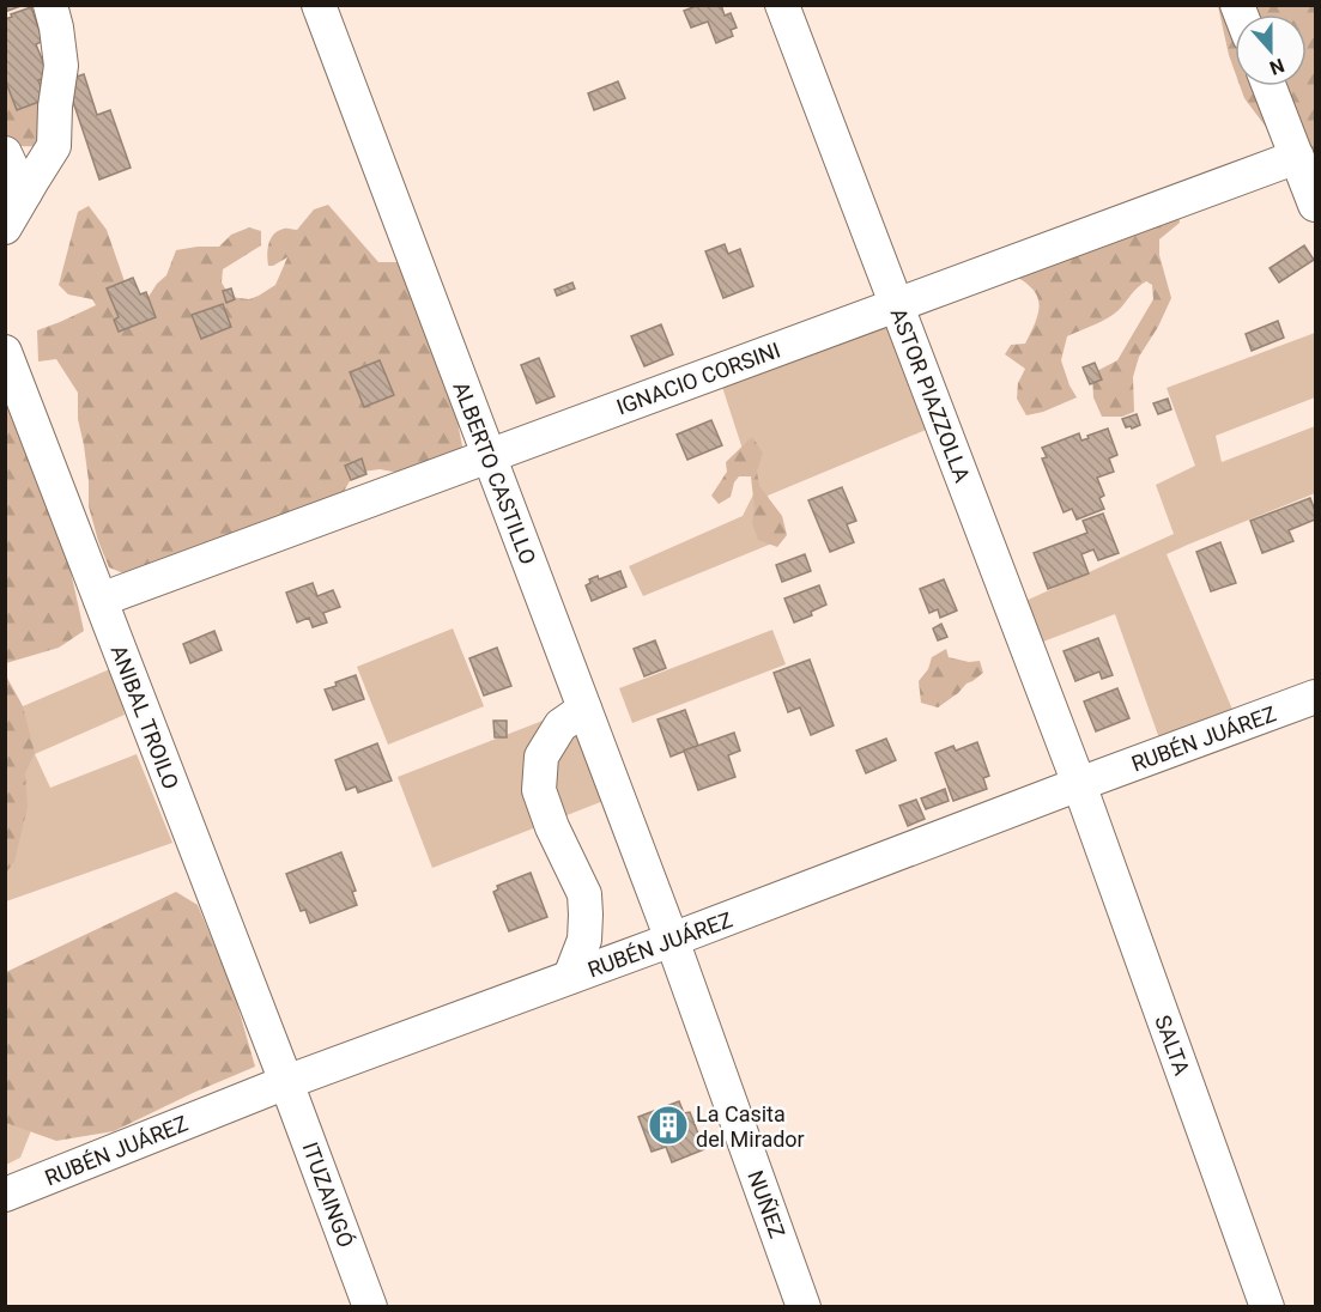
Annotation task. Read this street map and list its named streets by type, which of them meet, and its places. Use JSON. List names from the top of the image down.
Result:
{
  "streets": {
    "street": [
      "IGNACIO CORSINI",
      "ASTOR PIAZZOLLA",
      "ALBERTO CASTILLO",
      "ANIBAL TROILO",
      "RUBÉN JUÁREZ",
      "SALTA",
      "ITUZAINGÓ",
      "NUÑEZ"
    ]
  },
  "crossings": [
    ["IGNACIO CORSINI", "ASTOR PIAZZOLLA"],
    ["IGNACIO CORSINI", "ALBERTO CASTILLO"],
    ["IGNACIO CORSINI", "ANIBAL TROILO"],
    ["ASTOR PIAZZOLLA", "RUBÉN JUÁREZ"],
    ["ASTOR PIAZZOLLA", "SALTA"],
    ["ALBERTO CASTILLO", "RUBÉN JUÁREZ"],
    ["ALBERTO CASTILLO", "NUÑEZ"],
    ["ANIBAL TROILO", "RUBÉN JUÁREZ"],
    ["ANIBAL TROILO", "ITUZAINGÓ"],
    ["RUBÉN JUÁREZ", "SALTA"],
    ["RUBÉN JUÁREZ", "ITUZAINGÓ"],
    ["RUBÉN JUÁREZ", "NUÑEZ"]
  ],
  "places": {
    "building": ["La Casita del Mirador"]
  },
  "north": "bottom"
}
